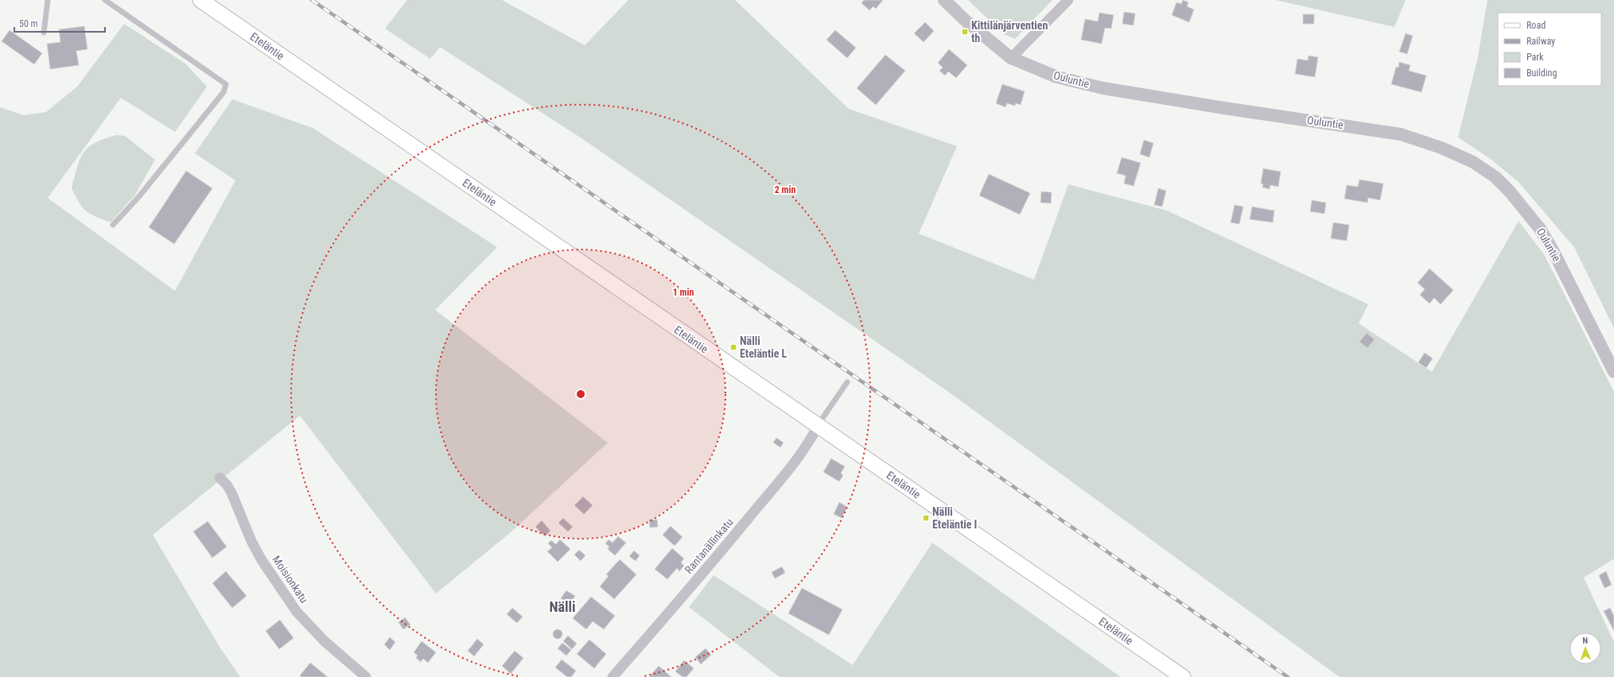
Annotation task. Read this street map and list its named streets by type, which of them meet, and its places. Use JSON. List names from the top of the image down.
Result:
{
  "streets": {
    "main road": ["Eteläntie"],
    "street": ["Ouluntie", "Rantanällinkatu", "Moisionkatu"]
  },
  "crossings": [
    ["Eteläntie", "Rantanällinkatu"]
  ],
  "districts": ["Nälli"],
  "places": {
    "transit": ["Kittilänjärventien th", "Nälli Eteläntie L", "Nälli Eteläntie I"]
  },
  "legend": [
    "Road",
    "Railway",
    "Park",
    "Building"
  ],
  "scale_bar": "50 m",
  "north": "top",
  "rings": ["2 min", "1 min"]
}
